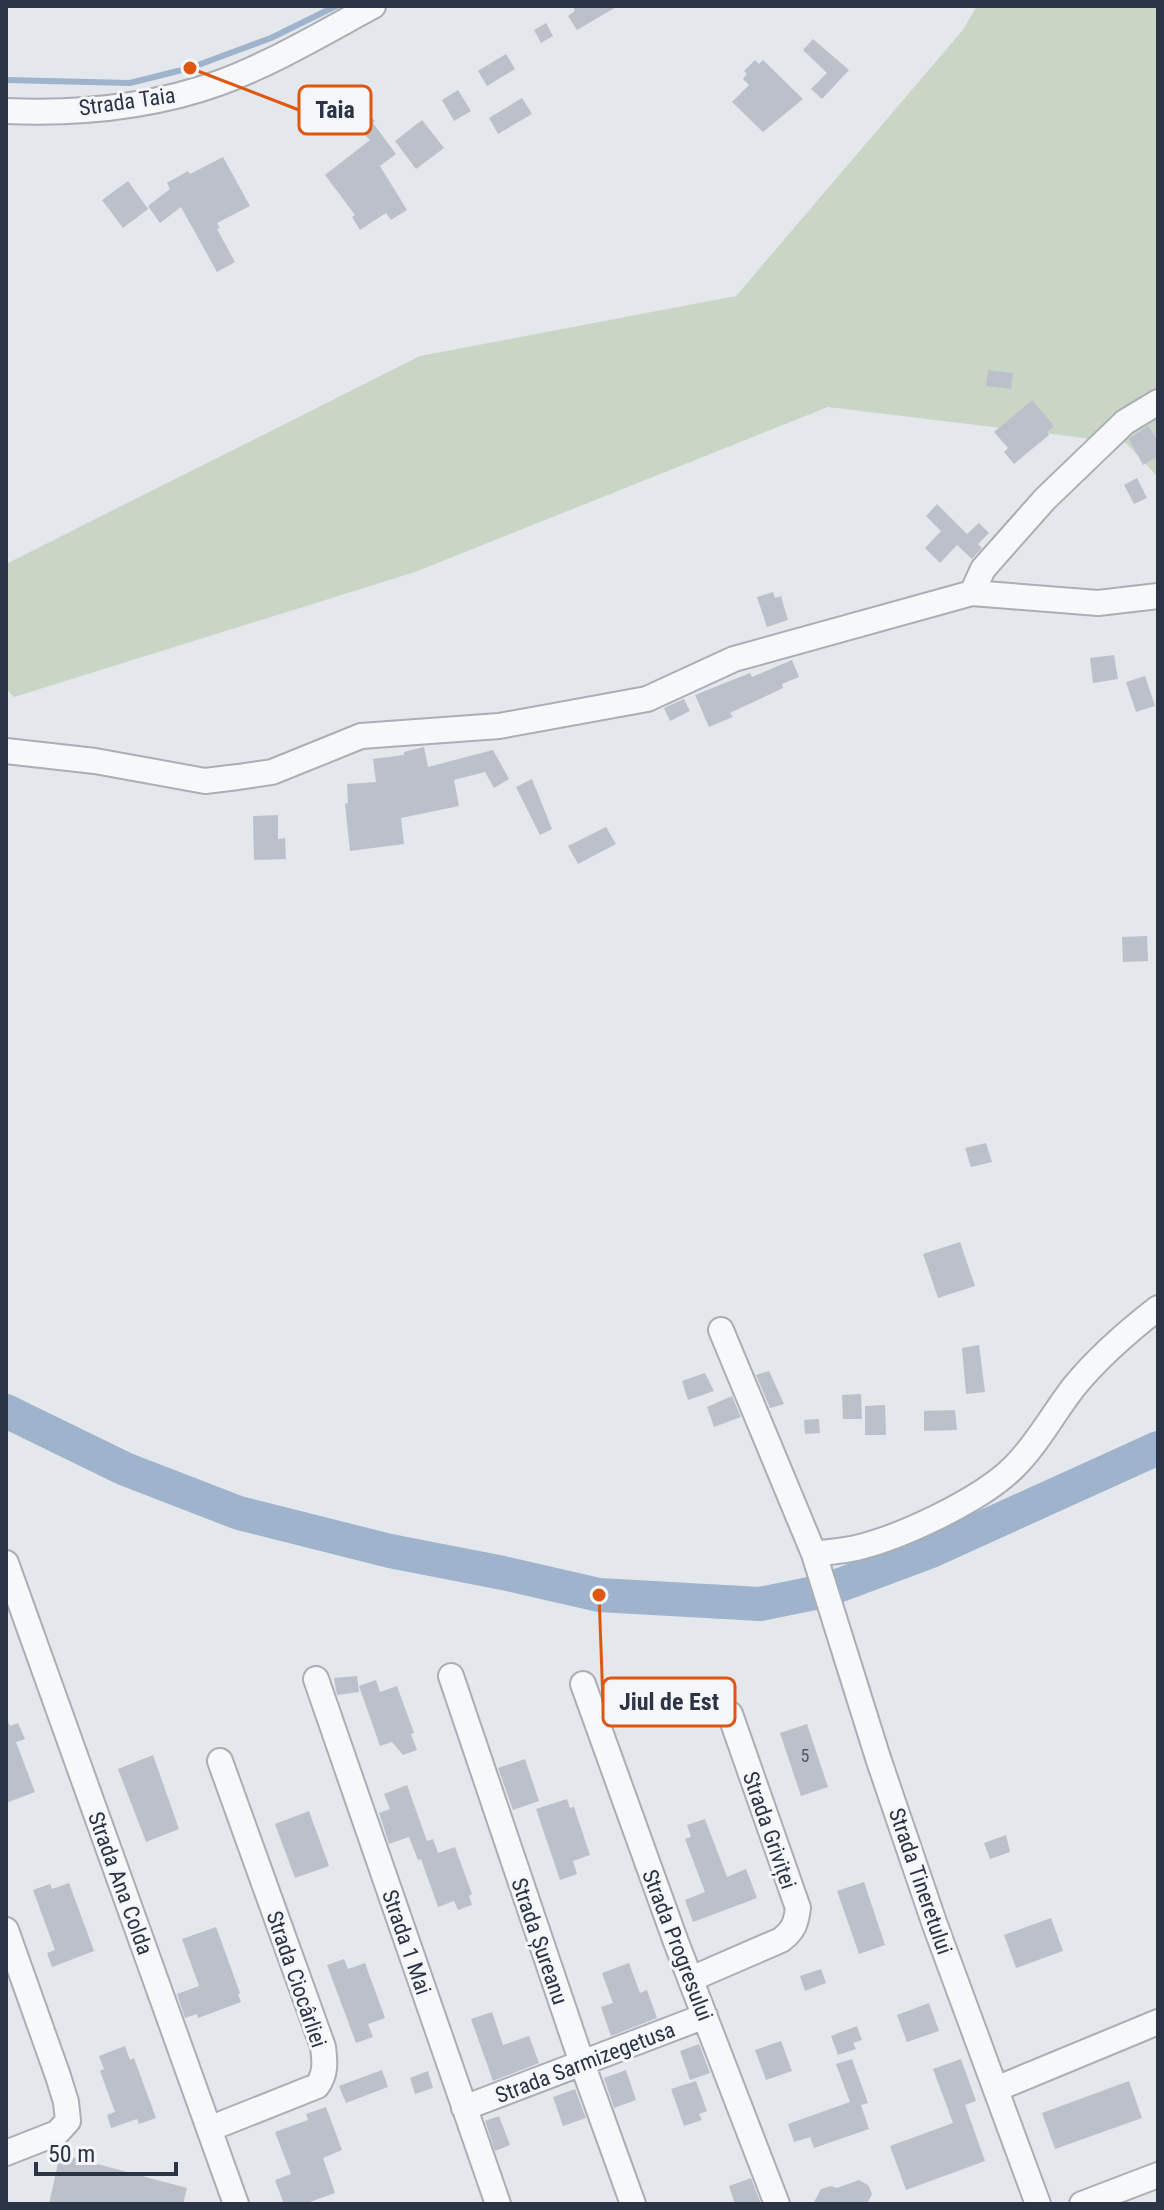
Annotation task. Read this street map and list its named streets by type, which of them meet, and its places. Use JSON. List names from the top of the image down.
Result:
{
  "streets": {
    "street": [
      "Strada Taia",
      "Strada Griviței",
      "Strada Tineretului",
      "Strada Ana Colda",
      "Strada Șureanu",
      "Strada 1 Mai",
      "Strada Progresului",
      "Strada Ciocârliei",
      "Strada Sarmizegetusa"
    ]
  },
  "crossings": [
    ["Strada Griviței", "Strada Progresului"],
    ["Strada Ana Colda", "Strada Ciocârliei"],
    ["Strada Șureanu", "Strada Sarmizegetusa"],
    ["Strada 1 Mai", "Strada Sarmizegetusa"],
    ["Strada Progresului", "Strada Sarmizegetusa"]
  ],
  "places": ["Taia", "Jiul de Est"],
  "house_numbers": ["5"],
  "scale_bar": "50 m"
}
